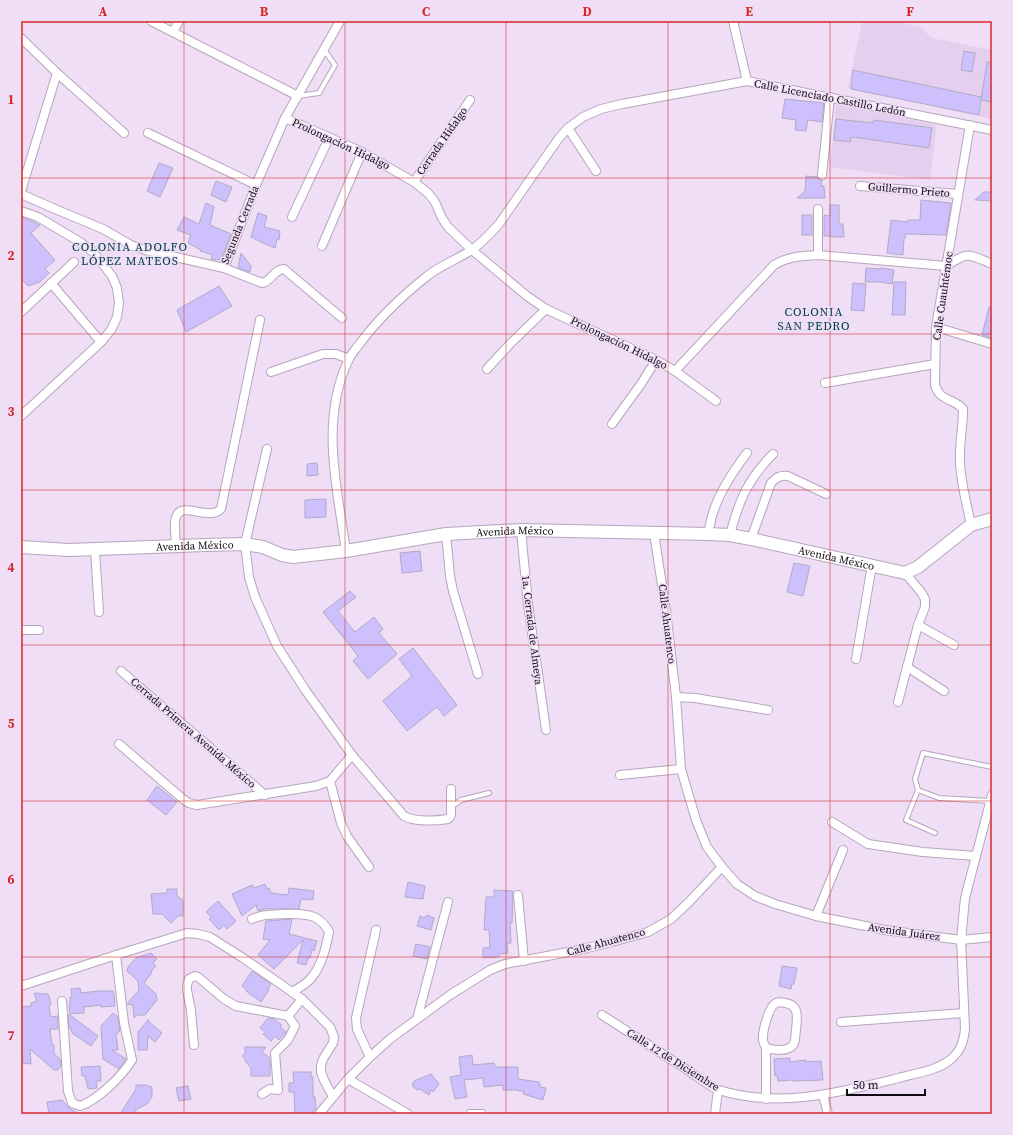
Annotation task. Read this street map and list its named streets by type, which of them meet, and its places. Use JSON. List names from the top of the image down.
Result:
{
  "streets": {
    "main road": ["Avenida México"],
    "street": [
      "Calle Licenciado Castillo Ledón",
      "Cerrada Hidalgo",
      "Prolongación Hidalgo",
      "Guillermo Prieto",
      "Segunda Cerrada",
      "Calle Cuauhtémoc",
      "Calle Ahuatenco",
      "1a. Cerrada de Almeya",
      "Cerrada Primera Avenida México",
      "Avenida Juárez",
      "Calle 12 de Diciembre"
    ]
  },
  "crossings": [
    ["Calle Licenciado Castillo Ledón", "Prolongación Hidalgo"],
    ["Calle Licenciado Castillo Ledón", "Calle Cuauhtémoc"],
    ["Calle Licenciado Castillo Ledón", "Avenida México"],
    ["Cerrada Hidalgo", "Prolongación Hidalgo"],
    ["Prolongación Hidalgo", "Segunda Cerrada"],
    ["Prolongación Hidalgo", "Calle Cuauhtémoc"],
    ["Guillermo Prieto", "Calle Cuauhtémoc"],
    ["Avenida México", "Calle Ahuatenco"],
    ["Avenida México", "1a. Cerrada de Almeya"],
    ["Calle Ahuatenco", "Avenida Juárez"],
    ["Avenida Juárez", "Calle 12 de Diciembre"]
  ],
  "districts": ["COLONIA ADOLFO LÓPEZ MATEOS", "COLONIA SAN PEDRO"],
  "scale_bar": "50 m",
  "grid": {
    "columns": [
      "A",
      "B",
      "C",
      "D",
      "E",
      "F"
    ],
    "rows": [
      "1",
      "2",
      "3",
      "4",
      "5",
      "6",
      "7"
    ]
  }
}
